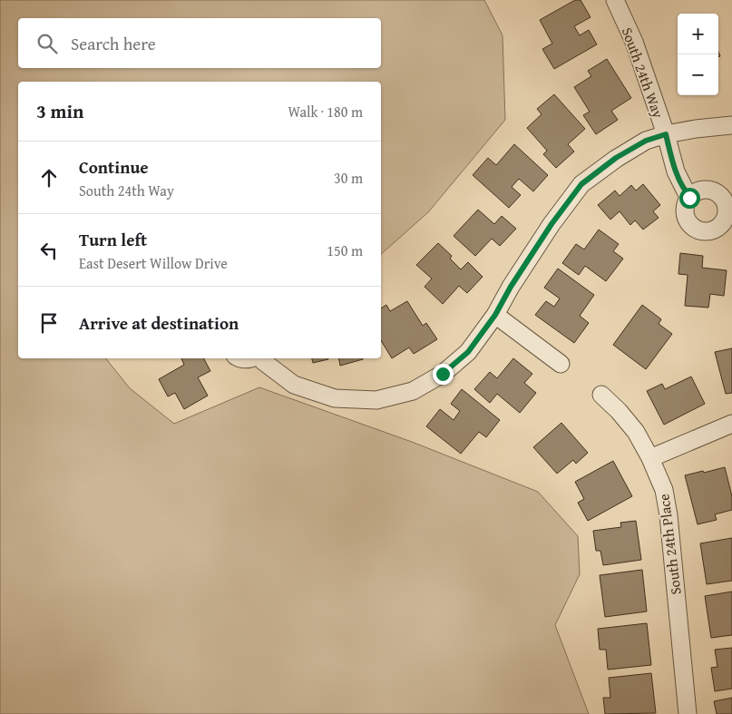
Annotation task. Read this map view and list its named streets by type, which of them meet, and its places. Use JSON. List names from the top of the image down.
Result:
{
  "streets": {
    "street": ["South 24th Way", "South 24th Place"]
  },
  "page": {
    "map_buttons": ["+", "−"],
    "search": "Search here",
    "heading": ["3 min", "Walk · 180 m"],
    "list": [
      ["Continue", "South 24th Way", "30 m"],
      ["Turn left", "East Desert Willow Drive", "150 m"],
      "Arrive at destination"
    ]
  }
}
